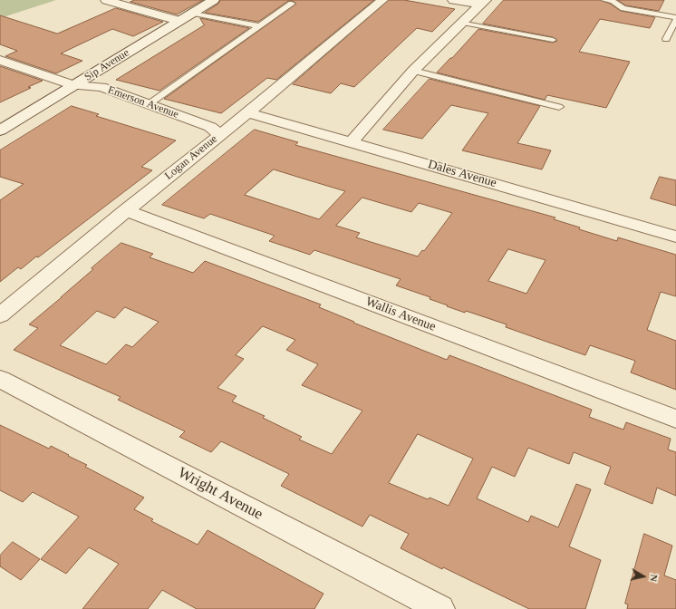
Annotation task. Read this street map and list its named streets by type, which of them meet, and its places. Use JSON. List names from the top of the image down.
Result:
{
  "streets": {
    "street": [
      "Sip Avenue",
      "Emerson Avenue",
      "Logan Avenue",
      "Dales Avenue",
      "Wallis Avenue",
      "Wright Avenue"
    ]
  },
  "crossings": [
    ["Sip Avenue", "Emerson Avenue"],
    ["Emerson Avenue", "Logan Avenue"],
    ["Logan Avenue", "Dales Avenue"],
    ["Logan Avenue", "Wallis Avenue"]
  ],
  "north": "right"
}
